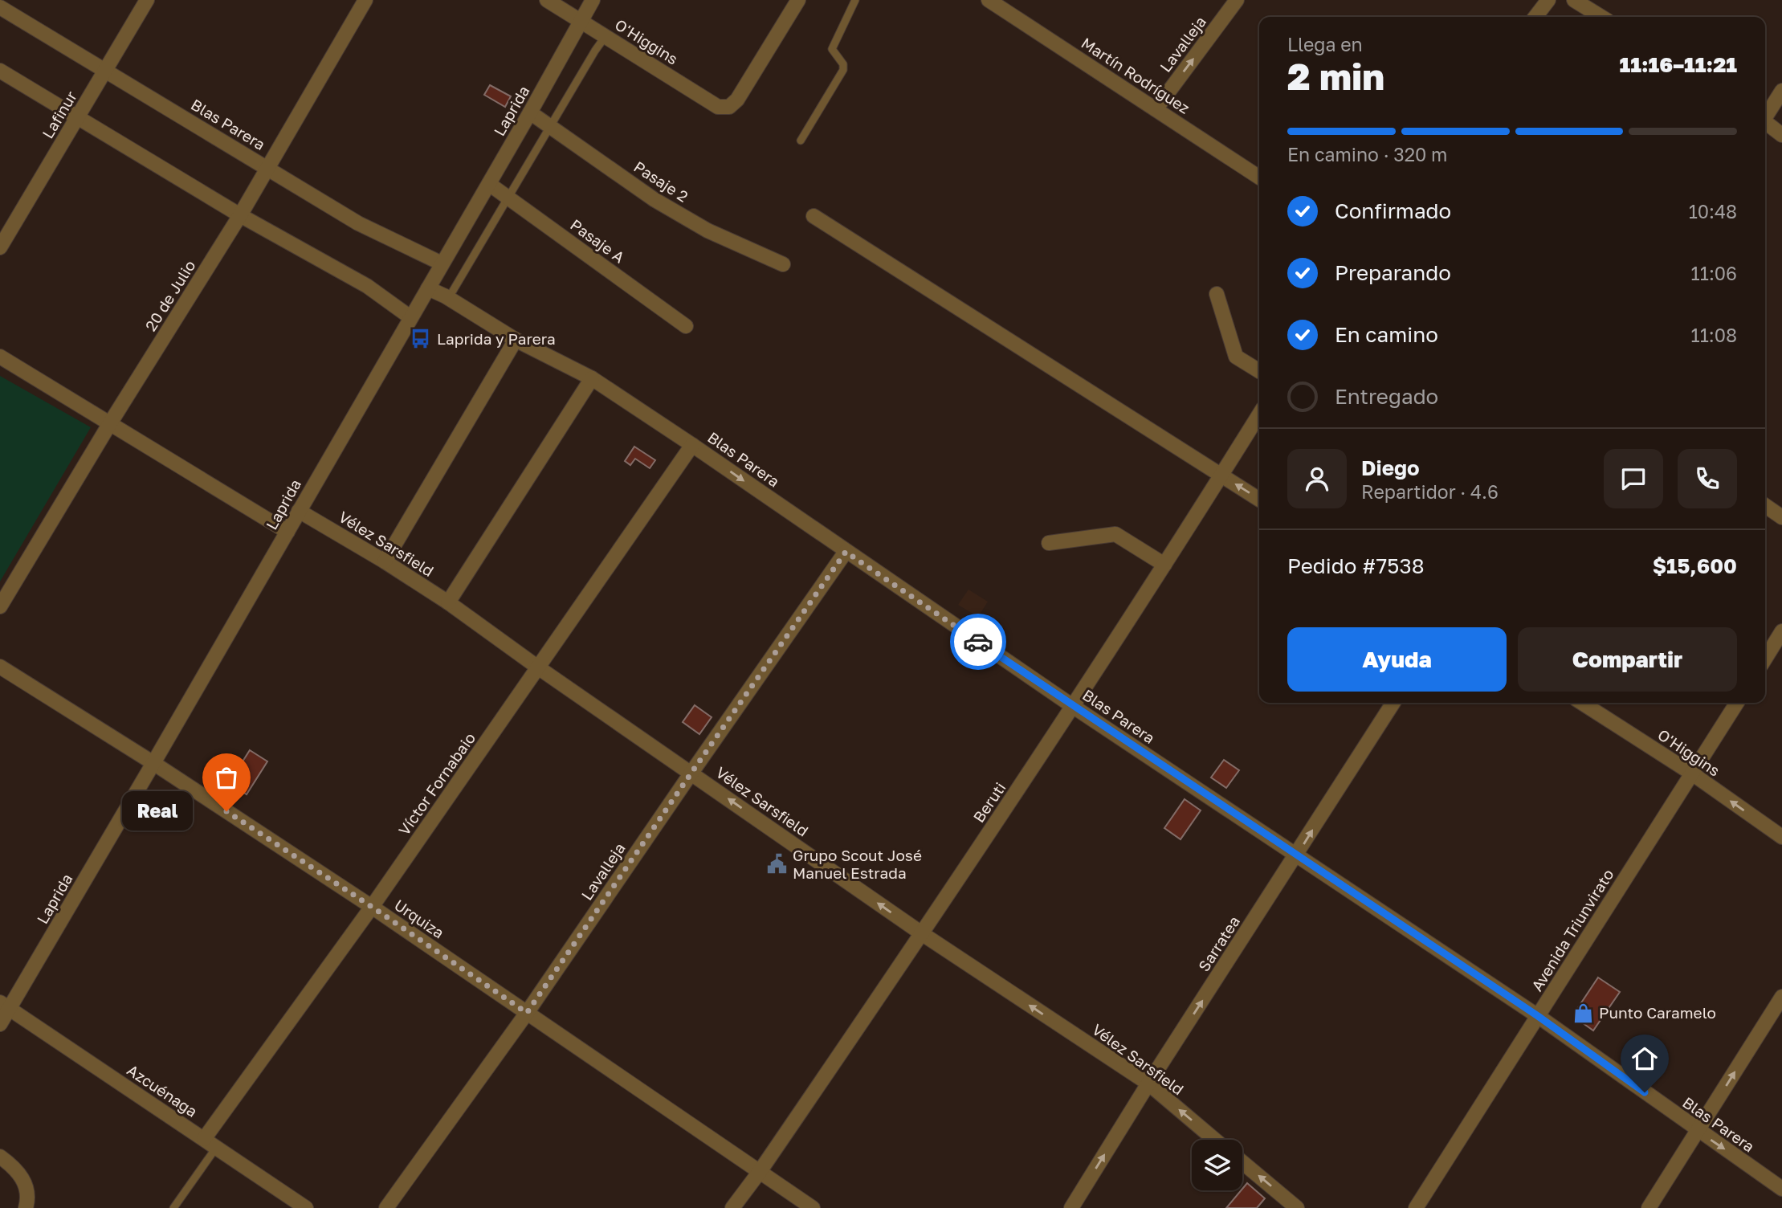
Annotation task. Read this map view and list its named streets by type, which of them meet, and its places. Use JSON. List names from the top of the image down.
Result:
{
  "streets": {
    "street": [
      "O'Higgins",
      "Lavalleja",
      "Martín Rodríguez",
      "Laprida",
      "Lafinur",
      "Blas Parera",
      "Pasaje 2",
      "Pasaje A",
      "20 de Julio",
      "Vélez Sarsfield",
      "Víctor Fornabaio",
      "Beruti",
      "Urquiza",
      "Avenida Triunvirato",
      "Sarratea",
      "Azcuénaga"
    ]
  },
  "crossings": [
    ["O'Higgins", "Laprida"],
    ["O'Higgins", "Avenida Triunvirato"],
    ["Lavalleja", "Martín Rodríguez"],
    ["Lavalleja", "Blas Parera"],
    ["Lavalleja", "Vélez Sarsfield"],
    ["Lavalleja", "Urquiza"],
    ["Laprida", "Blas Parera"],
    ["Laprida", "Pasaje 2"],
    ["Laprida", "Pasaje A"],
    ["Laprida", "Vélez Sarsfield"],
    ["Laprida", "Urquiza"],
    ["Laprida", "Azcuénaga"],
    ["Lafinur", "Blas Parera"],
    ["Blas Parera", "20 de Julio"],
    ["Blas Parera", "Víctor Fornabaio"],
    ["Blas Parera", "Beruti"],
    ["Blas Parera", "Avenida Triunvirato"],
    ["Blas Parera", "Sarratea"],
    ["Vélez Sarsfield", "Víctor Fornabaio"],
    ["Vélez Sarsfield", "Beruti"],
    ["Vélez Sarsfield", "Sarratea"],
    ["Víctor Fornabaio", "Urquiza"],
    ["Víctor Fornabaio", "Azcuénaga"],
    ["Beruti", "Urquiza"]
  ],
  "one_way": ["Vélez Sarsfield", "Sarratea"],
  "places": {
    "bus stop": ["Laprida y Parera"],
    "other": ["Real"],
    "public building": ["Grupo Scout José Manuel Estrada"],
    "shop": ["Punto Caramelo"]
  },
  "page": {
    "heading": ["2 min", "Llega en", "11:16–11:21"],
    "panel": [
      "Diego",
      "Repartidor · 4.6",
      "Pedido #7538",
      "$15,600"
    ],
    "bar": "En camino · 320 m",
    "list": [
      ["Confirmado", "10:48"],
      ["Preparando", "11:06"],
      ["En camino", "11:08"],
      "Entregado"
    ],
    "buttons": ["Ayuda", "Compartir"],
    "bubble": "Real"
  }
}
